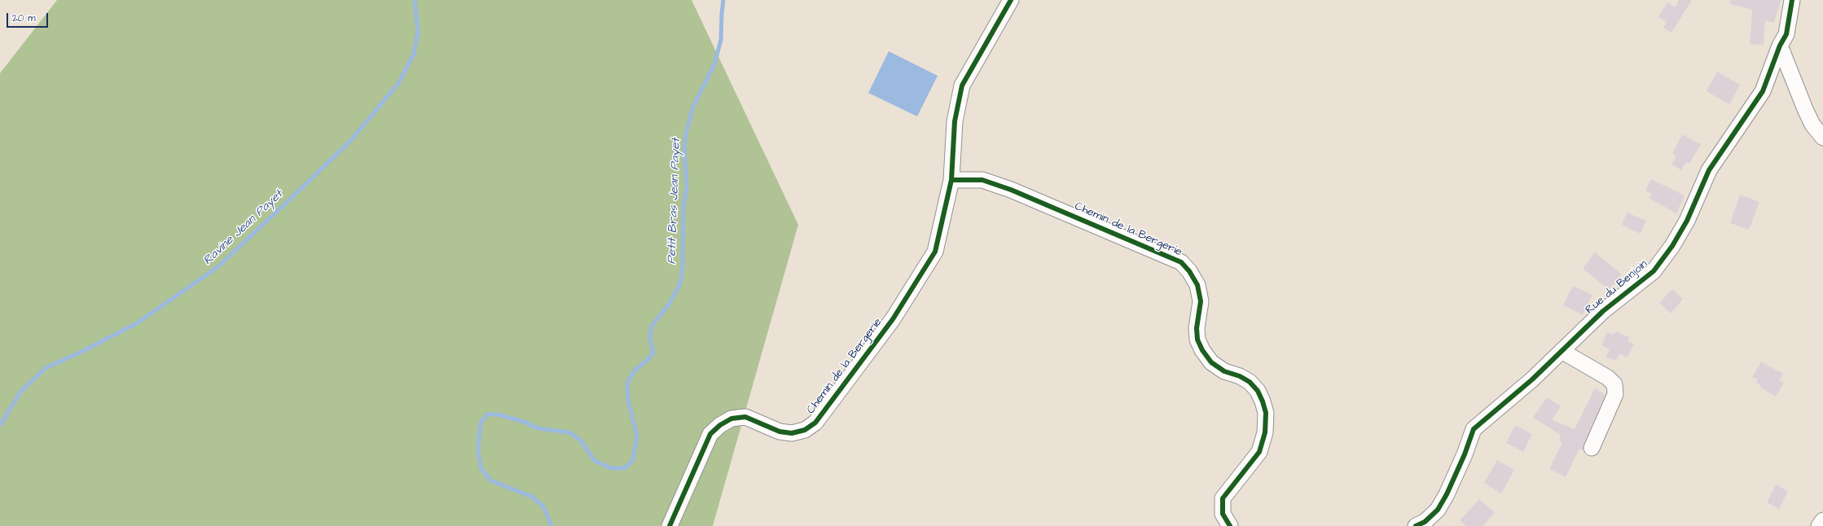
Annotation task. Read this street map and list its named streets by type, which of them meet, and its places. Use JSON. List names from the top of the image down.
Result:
{
  "streets": {
    "street": ["Chemin de la Bergerie", "Rue du Benjoin"]
  },
  "water": ["Petit Bras Jean Payet", "Ravine Jean Payet"],
  "scale_bar": "20 m"
}
